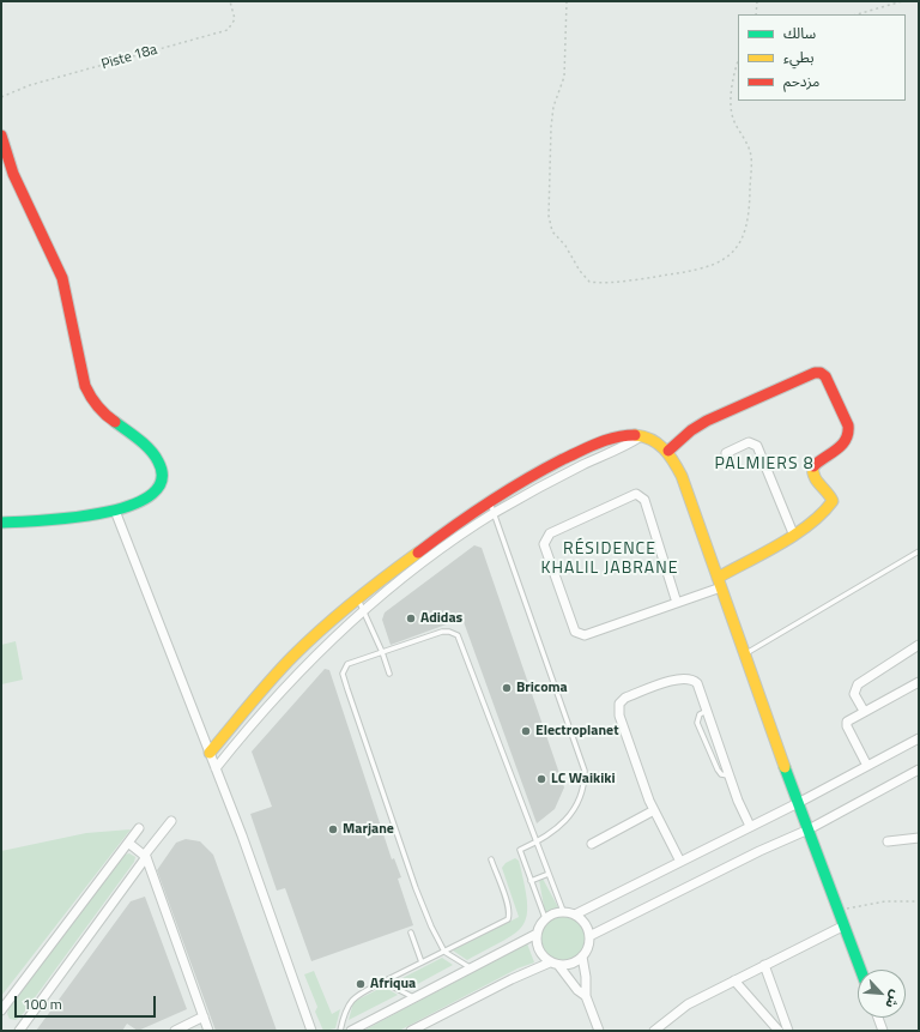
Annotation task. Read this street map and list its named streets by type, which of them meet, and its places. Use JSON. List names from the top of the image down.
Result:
{
  "streets": {
    "path": ["Piste 18a"]
  },
  "districts": ["PALMIERS 8", "RÉSIDENCE KHALIL JABRANE"],
  "places": [
    "Adidas",
    "Bricoma",
    "Electroplanet",
    "LC Waikiki",
    "Marjane",
    "Afriqua"
  ],
  "legend": ["سالك", "بطيء", "مزدحم"],
  "scale_bar": "100 m",
  "north": "bottom right"
}
